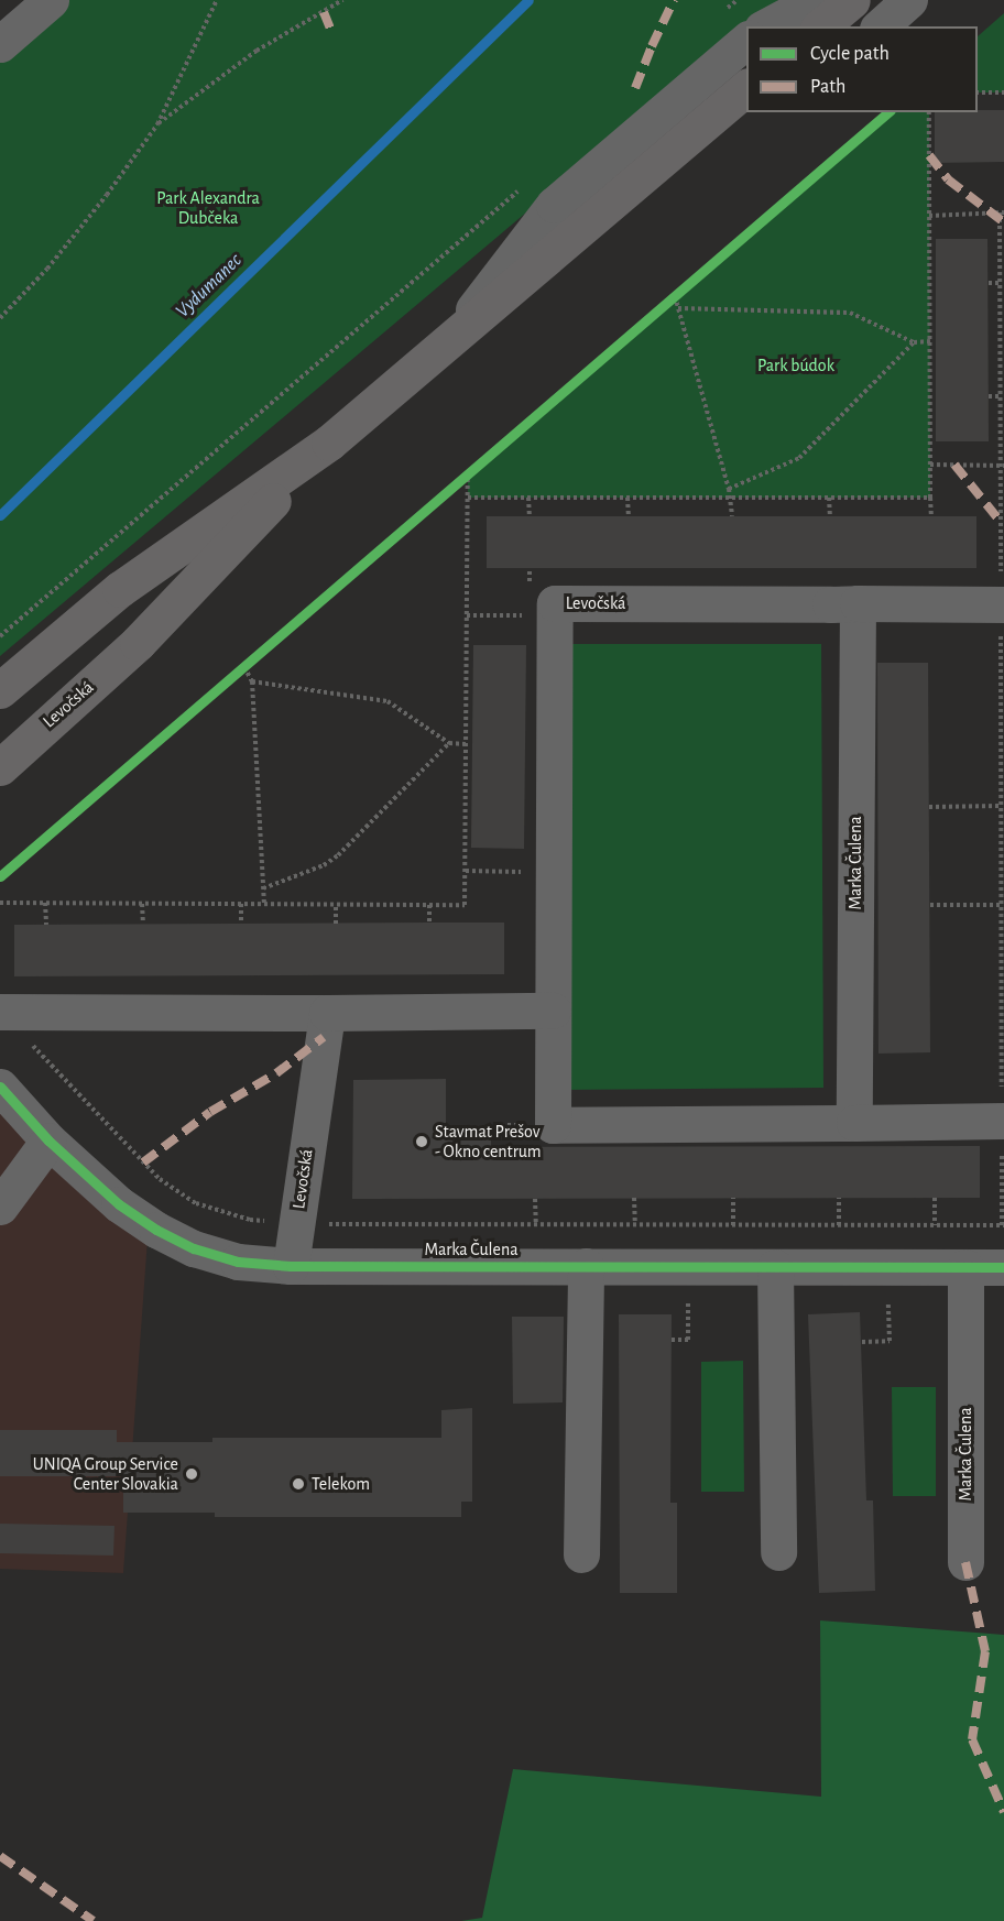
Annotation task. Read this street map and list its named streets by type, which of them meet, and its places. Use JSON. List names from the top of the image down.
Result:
{
  "streets": {
    "main road": ["Levočská"],
    "street": ["Marka Čulena"]
  },
  "crossings": [
    ["Levočská", "Marka Čulena"]
  ],
  "water": ["Vydumanec"],
  "parks": ["Park Alexandra Dubčeka", "Park búdok"],
  "places": ["Stavmat Prešov - Okno centrum", "UNIQA Group Service Center Slovakia", "Telekom"],
  "legend": ["Cycle path", "Path"]
}
